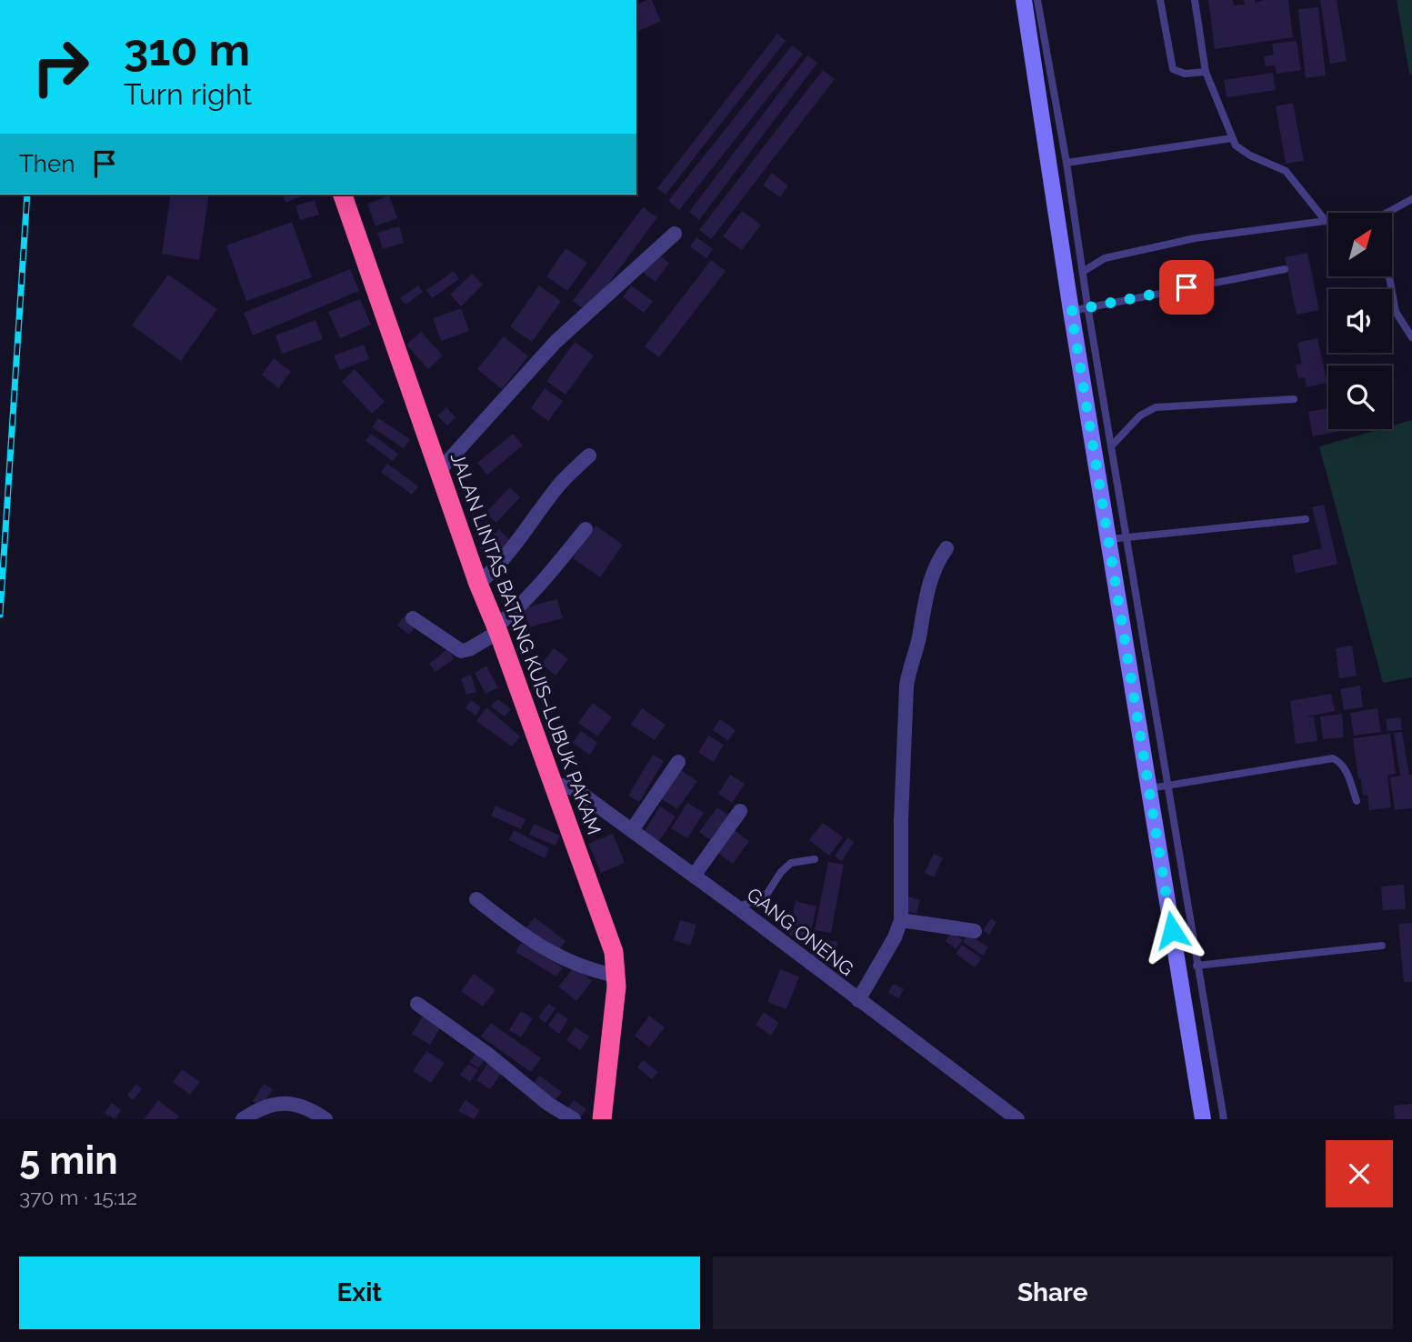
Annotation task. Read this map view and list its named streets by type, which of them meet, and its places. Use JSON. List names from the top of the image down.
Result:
{
  "streets": {
    "highway": ["JALAN LINTAS BATANG KUIS–LUBUK PAKAM"],
    "street": ["GANG ONENG"]
  },
  "crossings": [
    ["JALAN LINTAS BATANG KUIS–LUBUK PAKAM", "GANG ONENG"]
  ],
  "north": "top right",
  "page": {
    "turn": ["310 m", "Turn right"],
    "then": "Then",
    "heading": ["5 min", "370 m · 15:12"],
    "buttons": ["Exit", "Share"]
  }
}
